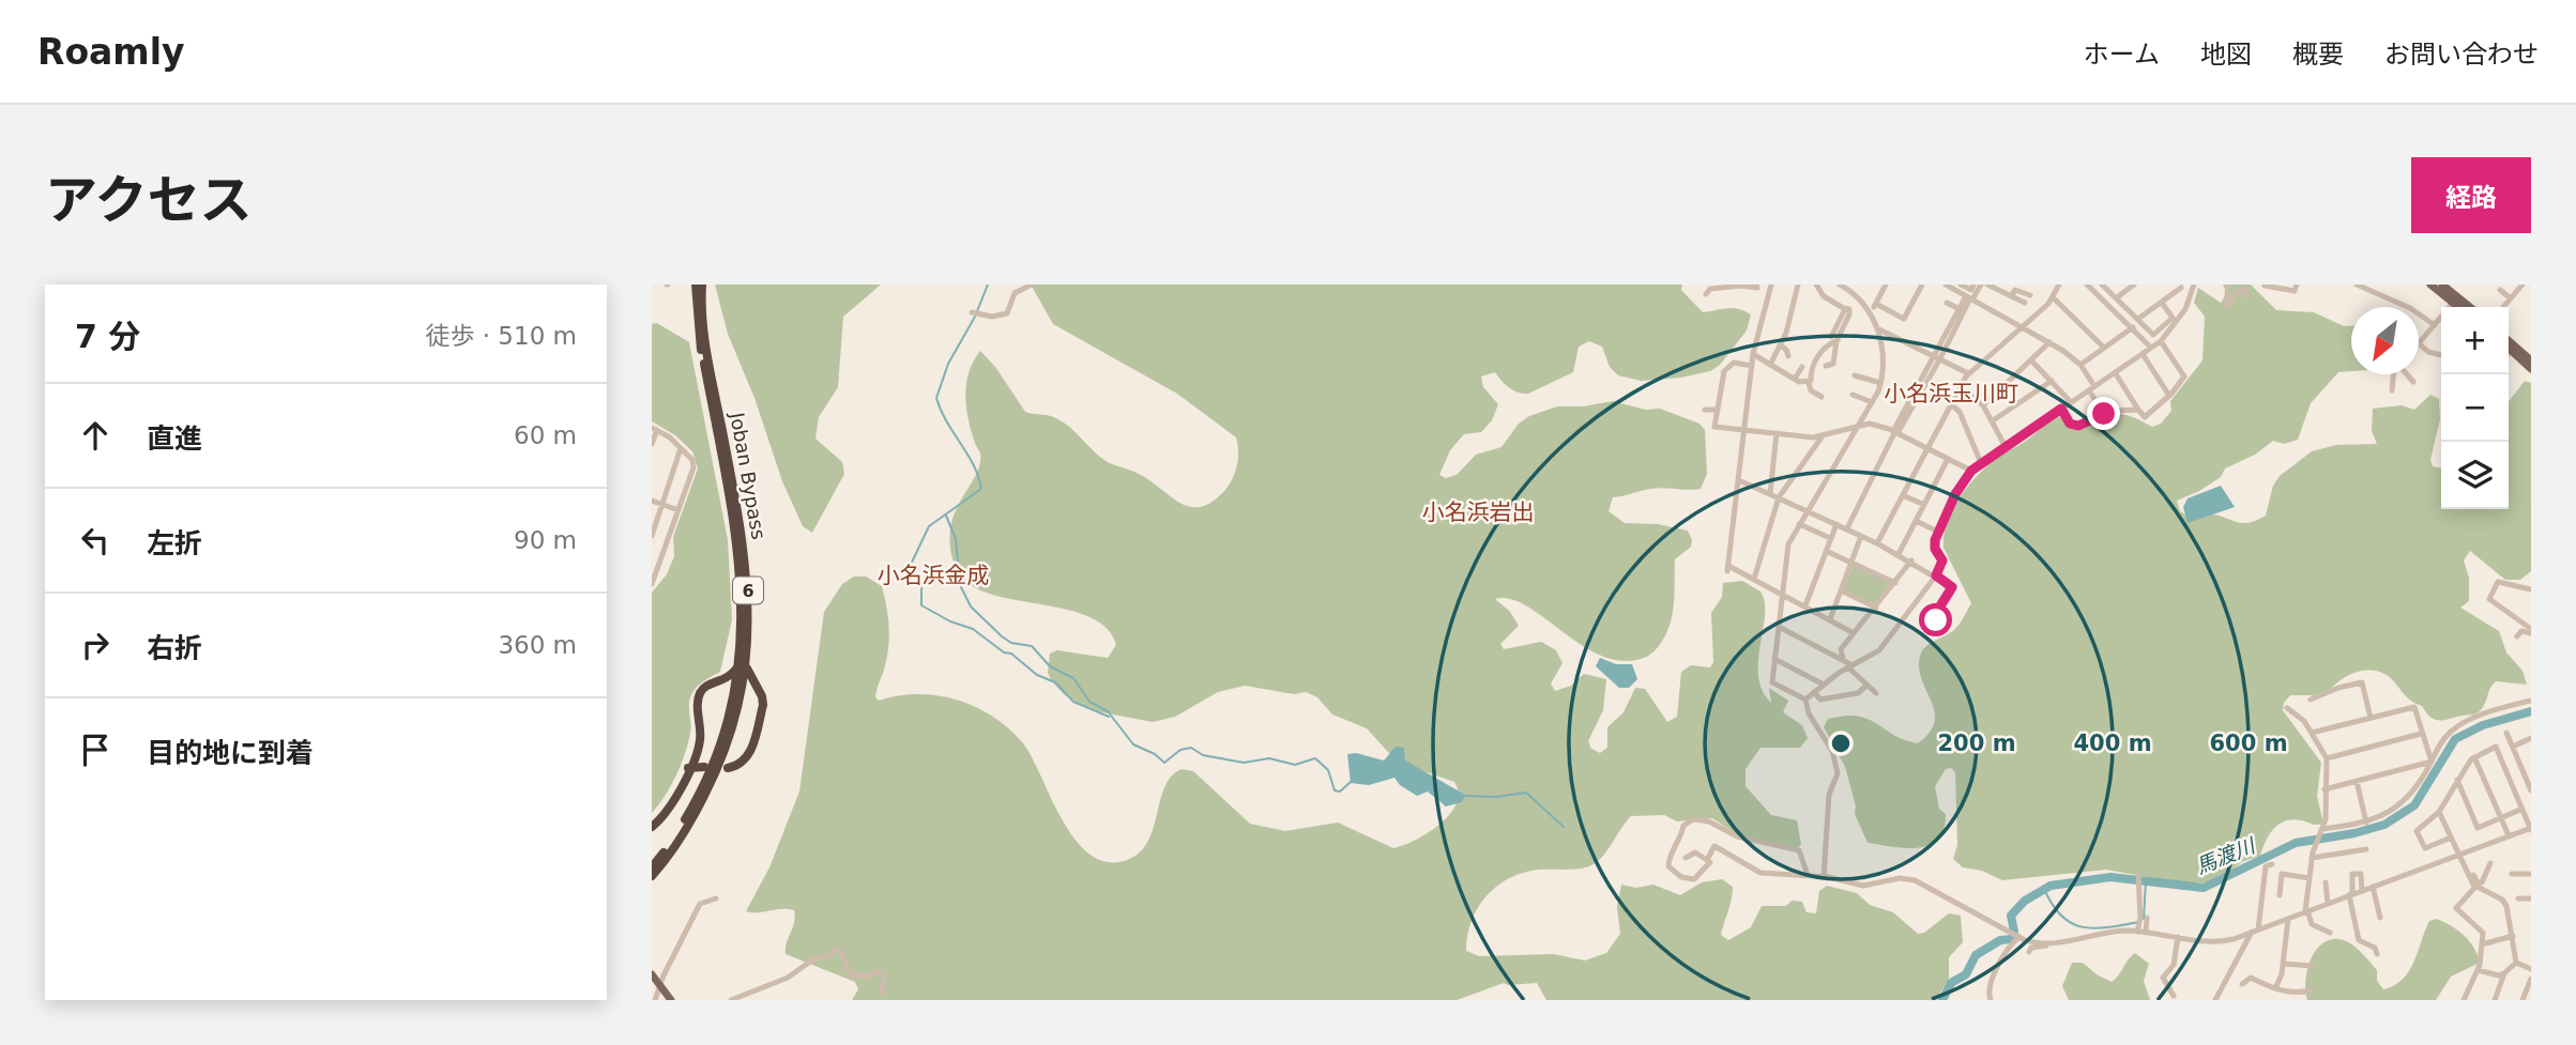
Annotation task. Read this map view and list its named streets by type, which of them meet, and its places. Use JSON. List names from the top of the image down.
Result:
{
  "streets": {
    "highway": ["Joban Bypass", "6"]
  },
  "districts": ["小名浜玉川町", "小名浜岩出", "小名浜金成"],
  "water": ["馬渡川"],
  "north": "bottom left",
  "page": {
    "header": "Roamly",
    "nav": [
      "ホーム",
      "地図",
      "概要",
      "お問い合わせ"
    ],
    "title": "アクセス",
    "buttons": "経路",
    "heading": ["7 分", "徒歩 · 510 m"],
    "map_buttons": ["+", "−"],
    "list": [
      ["直進", "60 m"],
      ["左折", "90 m"],
      ["右折", "360 m"],
      "目的地に到着"
    ]
  },
  "rings": ["200 m", "400 m", "600 m"]
}
